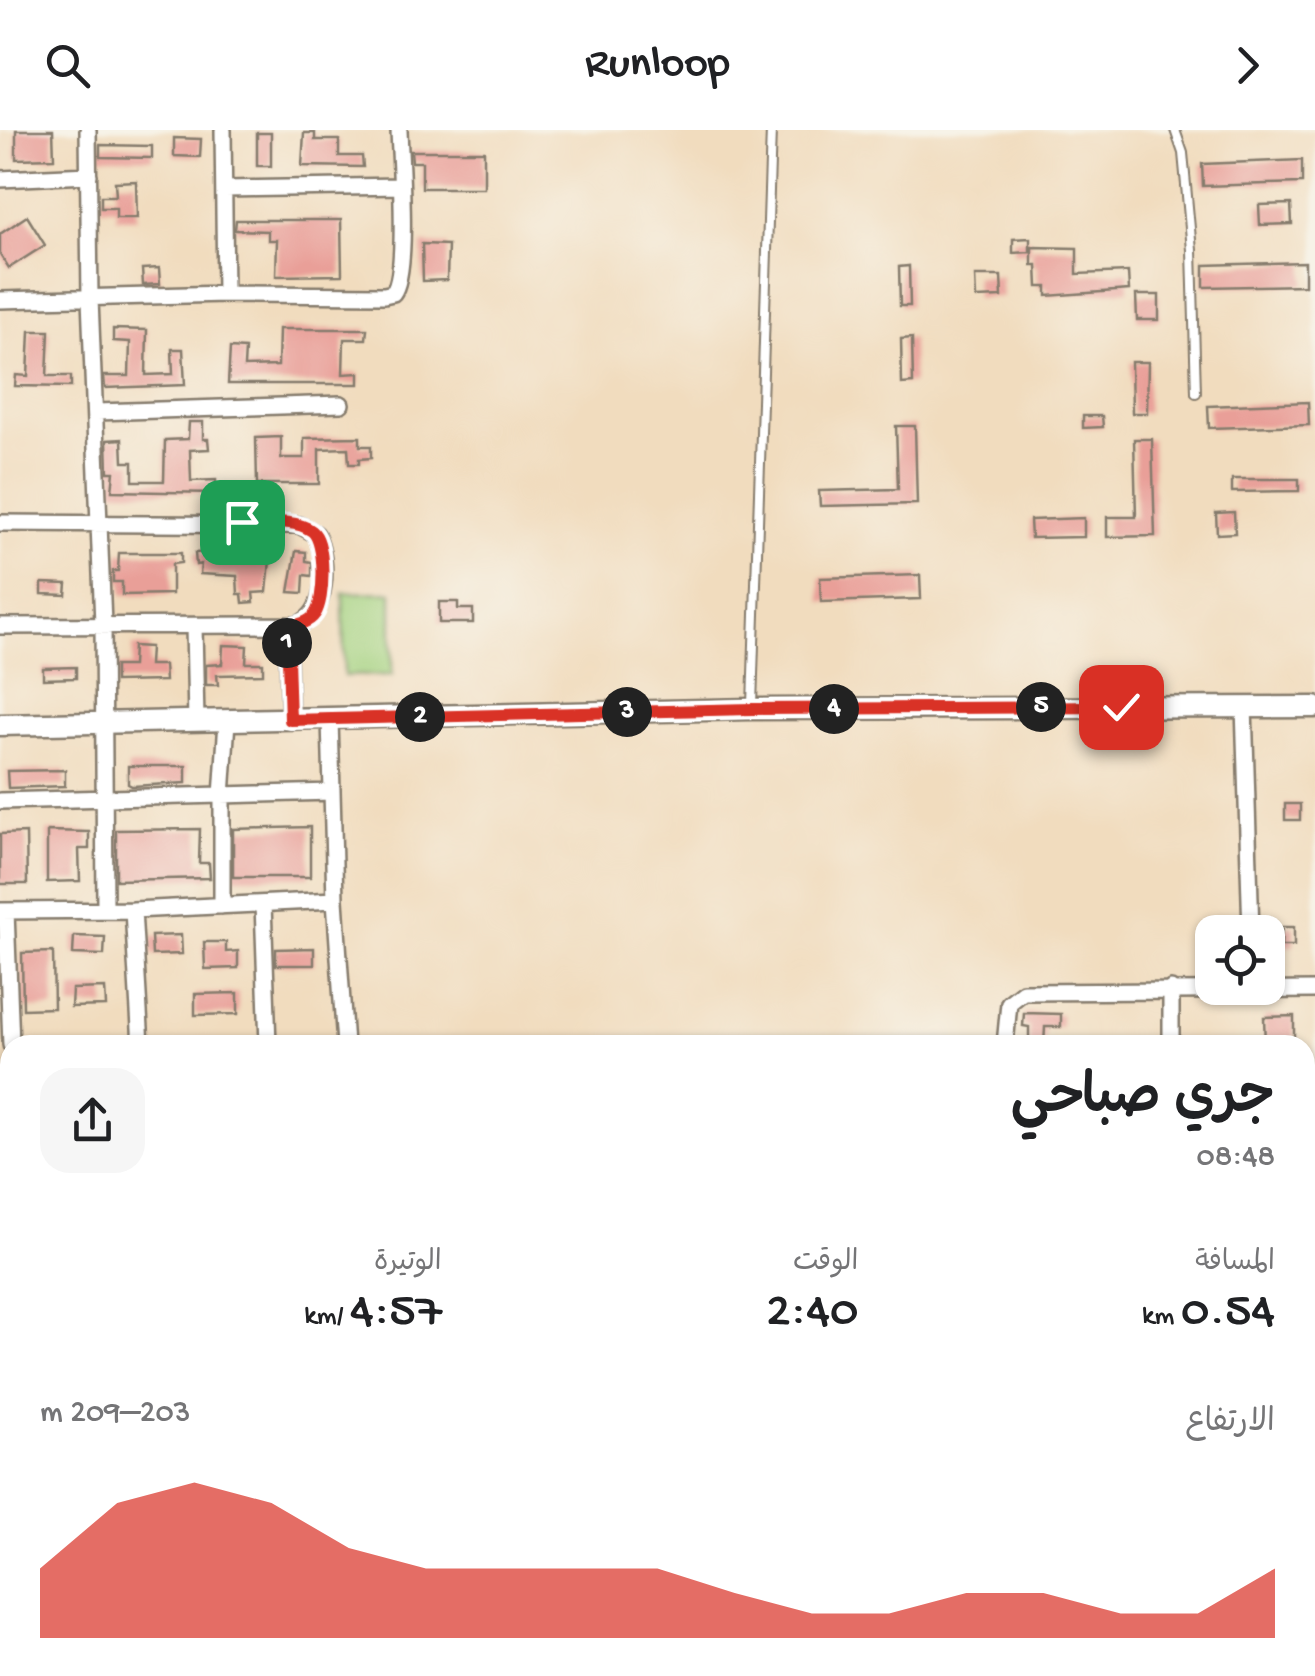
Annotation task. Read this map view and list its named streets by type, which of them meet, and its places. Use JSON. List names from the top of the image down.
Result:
{
  "page": {
    "header": "Runloop",
    "pins": [
      "1",
      "5",
      "4",
      "3",
      "2"
    ],
    "heading": ["جري صباحي", "08:48"],
    "stats": [
      ["المسافة", "0.54 km"],
      ["الوقت", "2:40"],
      ["الوتيرة", "4:57 /km"]
    ],
    "chart": ["الارتفاع", "203–209 m"]
  }
}
